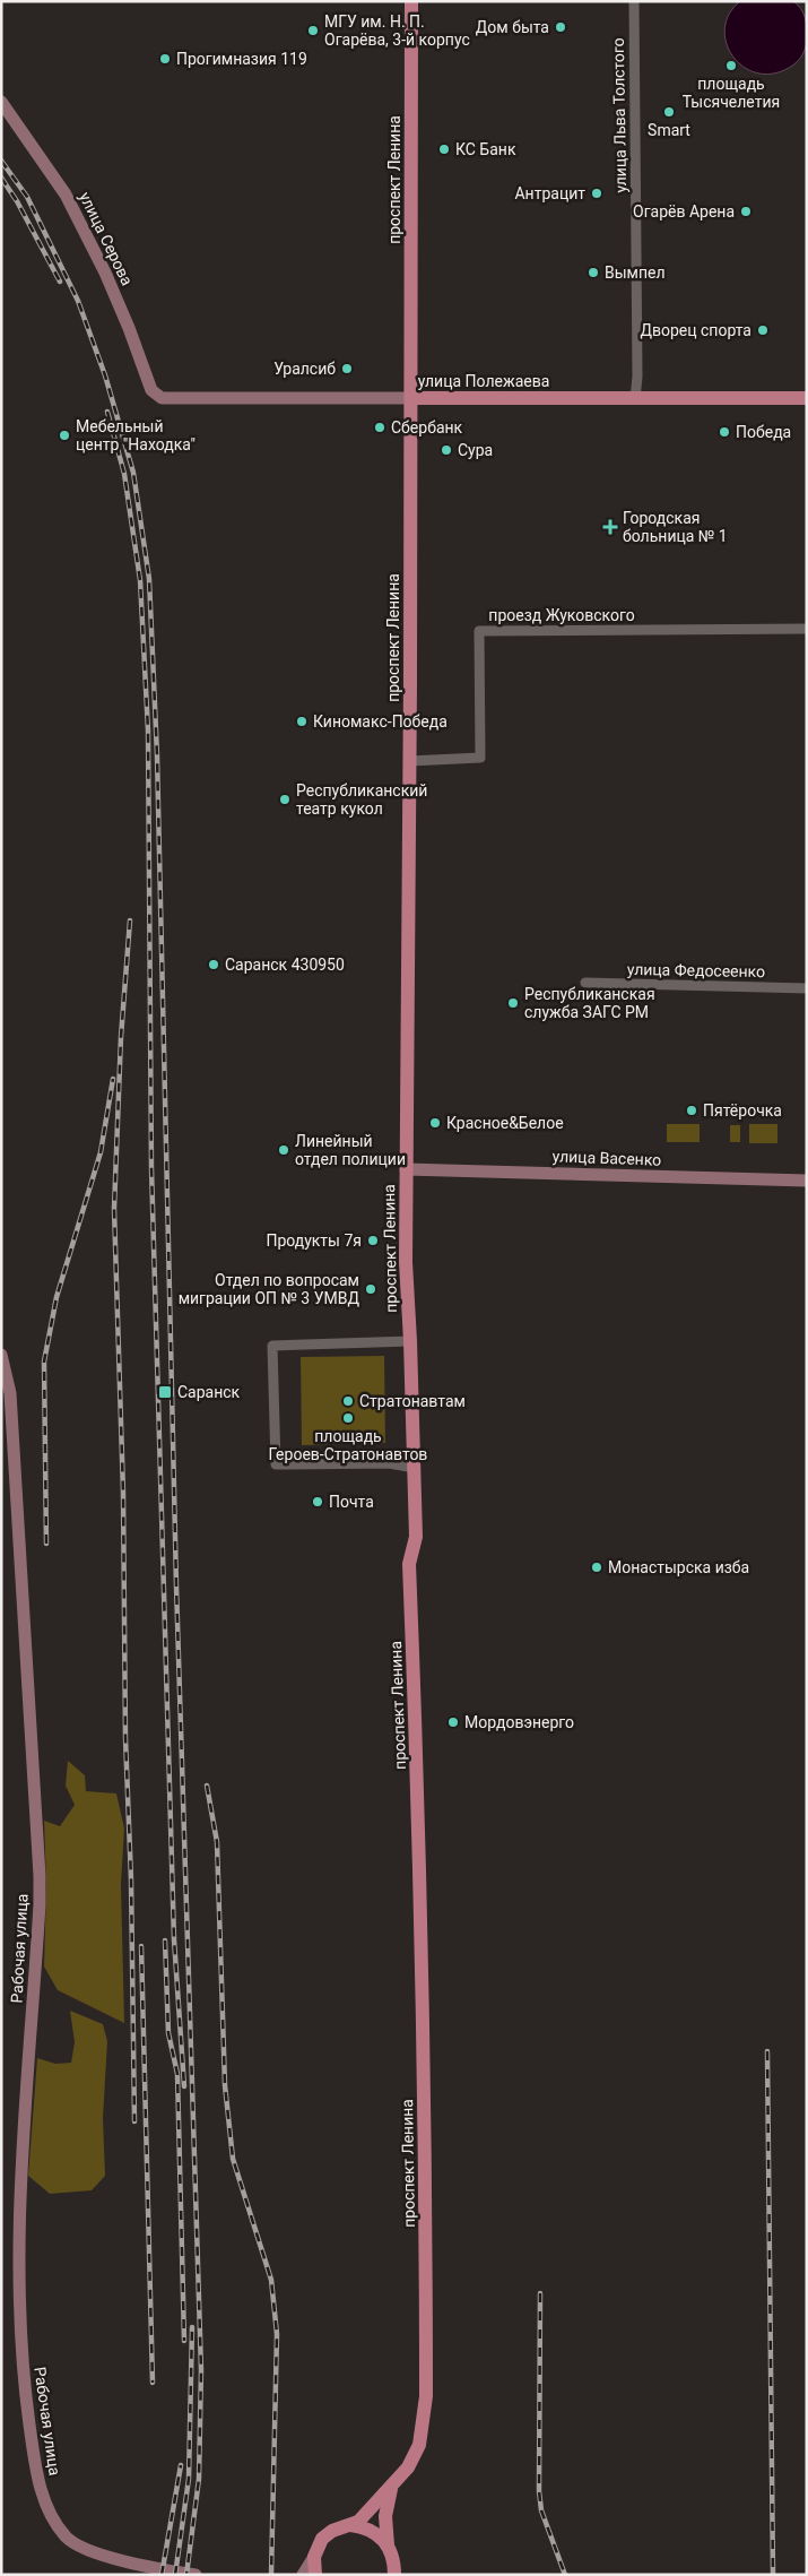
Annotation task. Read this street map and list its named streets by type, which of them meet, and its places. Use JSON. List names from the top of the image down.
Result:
{
  "streets": {
    "main road": ["проспект Ленина", "улица Полежаева"],
    "street": [
      "улица Льва Толстого",
      "улица Серова",
      "проезд Жуковского",
      "улица Федосеенко",
      "улица Васенко",
      "Рабочая улица"
    ]
  },
  "crossings": [
    ["улица Льва Толстого", "улица Полежаева"],
    ["проспект Ленина", "улица Полежаева"],
    ["проспект Ленина", "проезд Жуковского"],
    ["проспект Ленина", "улица Васенко"],
    ["улица Серова", "улица Полежаева"]
  ],
  "places": {
    "other": [
      "Дом быта",
      "МГУ им. Н. П. Огарёва, 3-й корпус",
      "Прогимназия 119",
      "площадь Тысячелетия",
      "Smart",
      "КС Банк",
      "Антрацит",
      "Огарёв Арена",
      "Вымпел",
      "Дворец cпорта",
      "Уралсиб",
      "Сбербанк",
      "Победа",
      "Мебельный центр \"Находка\"",
      "Сура",
      "Киномакс-Победа",
      "Республиканский театр кукол",
      "Саранск 430950",
      "Республиканская служба ЗАГС РМ",
      "Пятёрочка",
      "Красное&Белое",
      "Линейный отдел полиции",
      "Продукты 7я",
      "Отдел по вопросам миграции ОП № 3 УМВД",
      "Стратонавтам",
      "площадь Героев-Стратонавтов",
      "Почта",
      "Монастырска изба",
      "Мордовэнерго"
    ],
    "health": ["Городская больница № 1"],
    "transit": ["Саранск"]
  }
}
